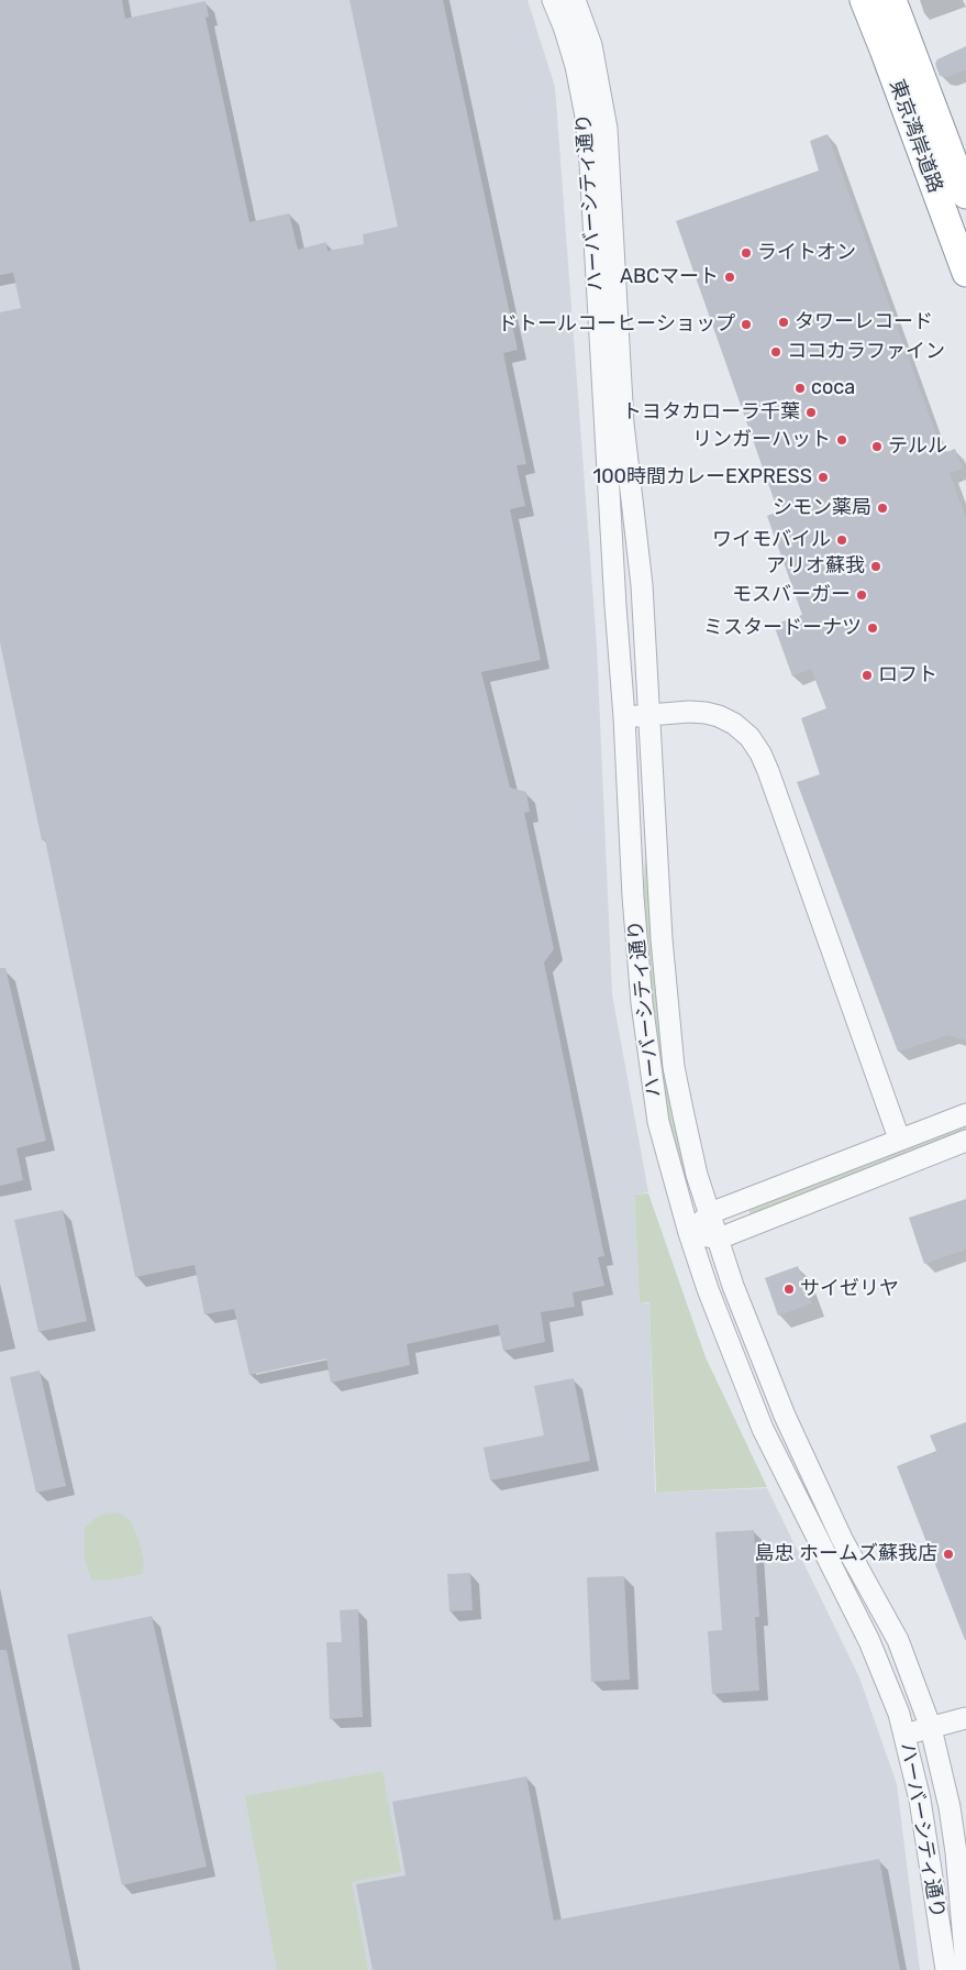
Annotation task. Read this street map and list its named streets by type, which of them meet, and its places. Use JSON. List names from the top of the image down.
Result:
{
  "streets": {
    "highway": ["東京湾岸道路"],
    "street": ["ハーバーシティ通り"]
  },
  "places": [
    "ライトオン",
    "ABCマート",
    "タワーレコード",
    "ドトールコーヒーショップ",
    "ココカラファイン",
    "coca",
    "トヨタカローラ千葉",
    "リンガーハット",
    "テルル",
    "100時間カレーEXPRESS",
    "シモン薬局",
    "ワイモバイル",
    "アリオ蘇我",
    "モスバーガー",
    "ミスタードーナツ",
    "ロフト",
    "サイゼリヤ",
    "島忠 ホームズ蘇我店"
  ]
}
